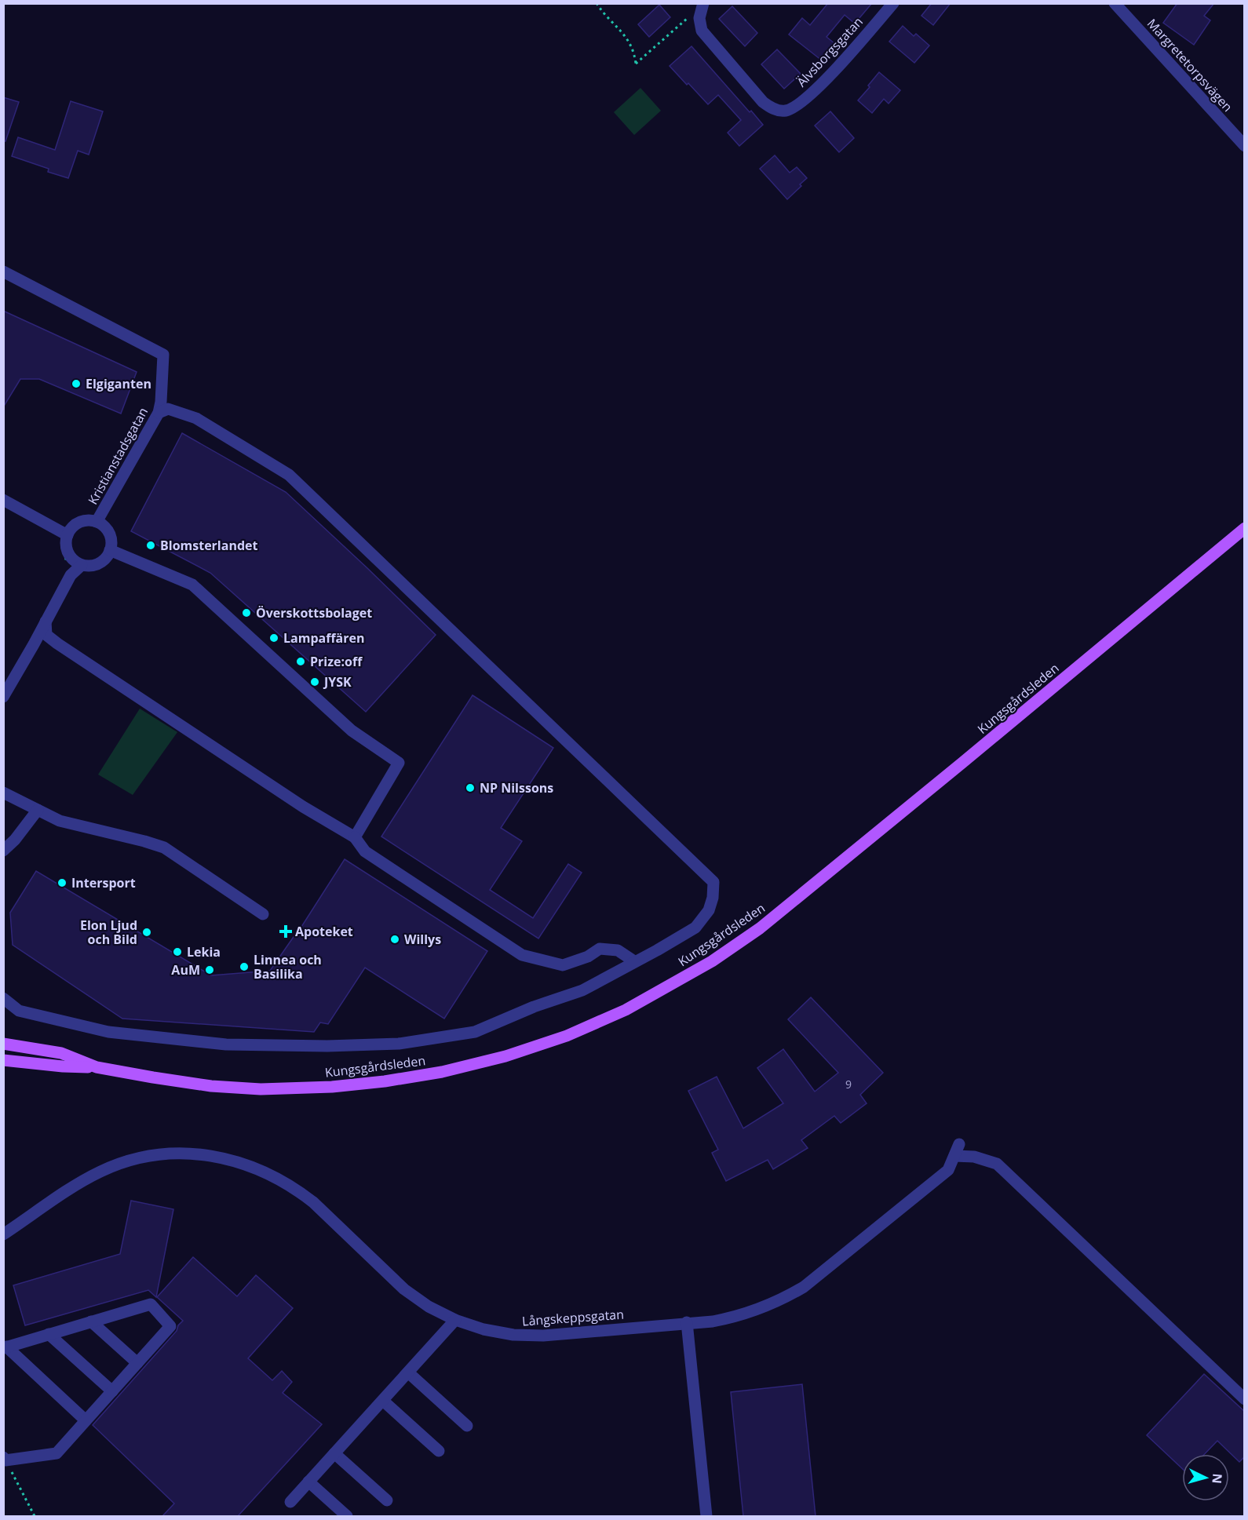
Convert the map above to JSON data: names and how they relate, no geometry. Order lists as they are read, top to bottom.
{
  "streets": {
    "main road": ["Kungsgårdsleden"],
    "street": [
      "Älvsborgsgatan",
      "Margretetorpsvägen",
      "Kristianstadsgatan",
      "Långskeppsgatan"
    ]
  },
  "places": {
    "other": [
      "Elgiganten",
      "Blomsterlandet",
      "Överskottsbolaget",
      "Lampaffären",
      "Prize:off",
      "JYSK",
      "NP Nilssons",
      "Intersport",
      "Elon Ljud och Bild",
      "Willys",
      "Lekia",
      "Linnea och Basilika",
      "AuM"
    ],
    "health": ["Apoteket"]
  },
  "house_numbers": ["9"],
  "north": "right"
}
